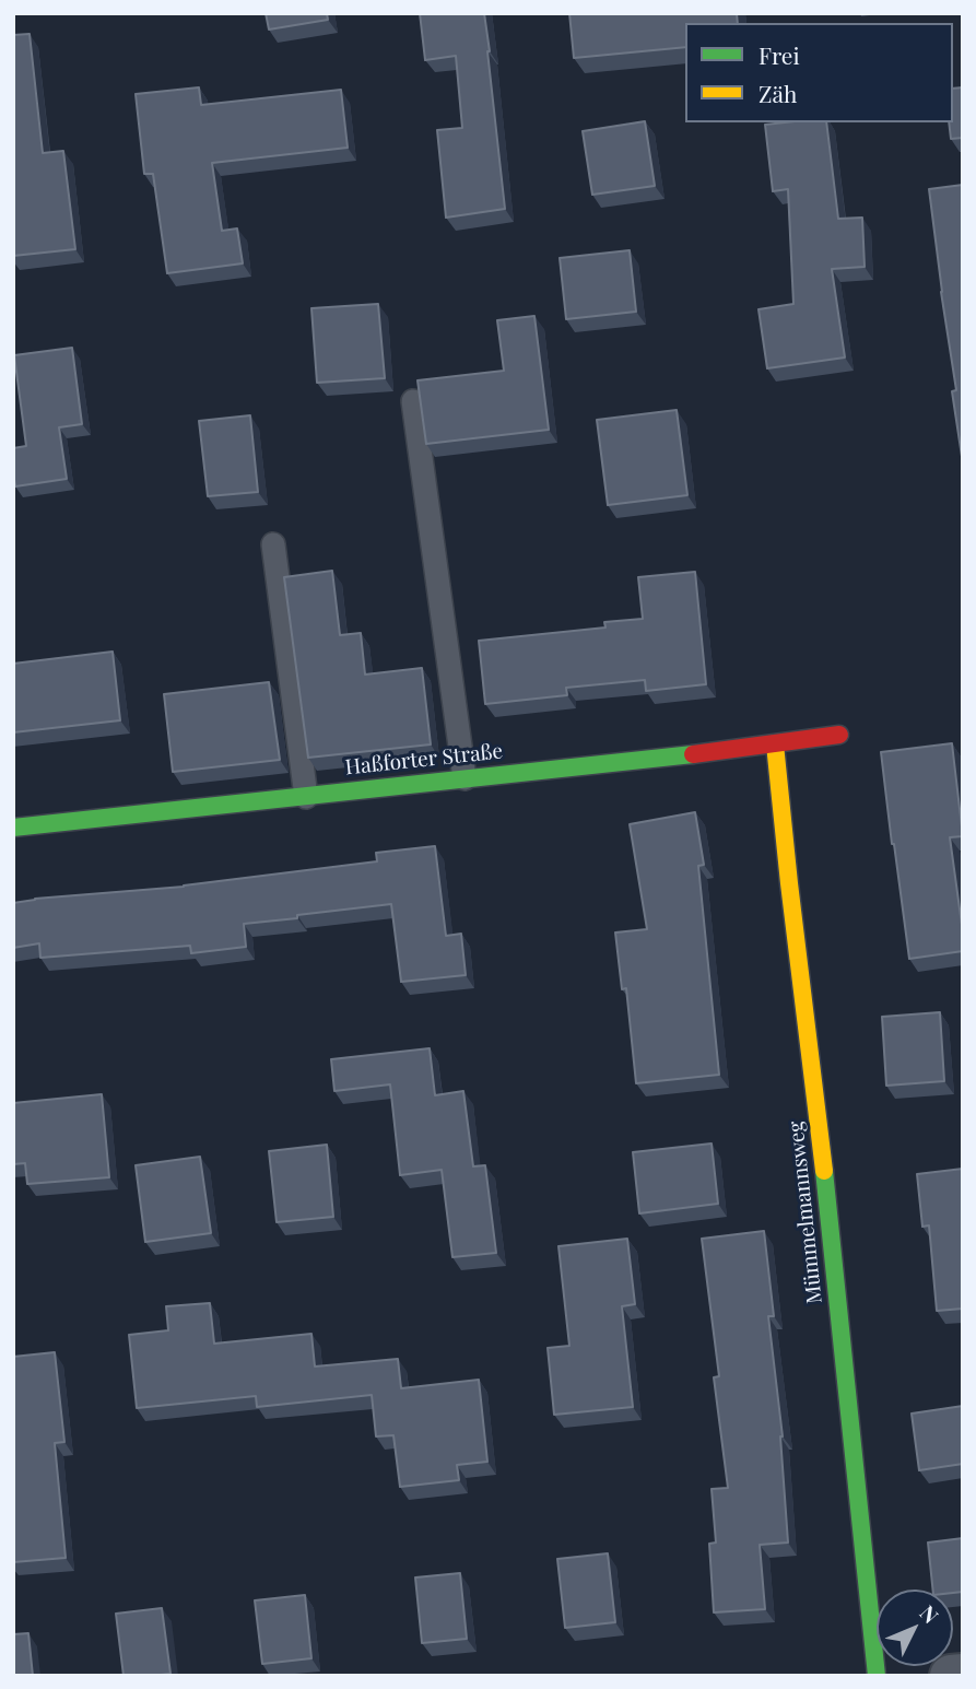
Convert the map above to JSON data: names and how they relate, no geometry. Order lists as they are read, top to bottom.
{
  "streets": {
    "street": ["Haßforter Straße", "Mümmelmannsweg"]
  },
  "crossings": [
    ["Haßforter Straße", "Mümmelmannsweg"]
  ],
  "legend": ["Frei", "Zäh"],
  "north": "top right"
}
